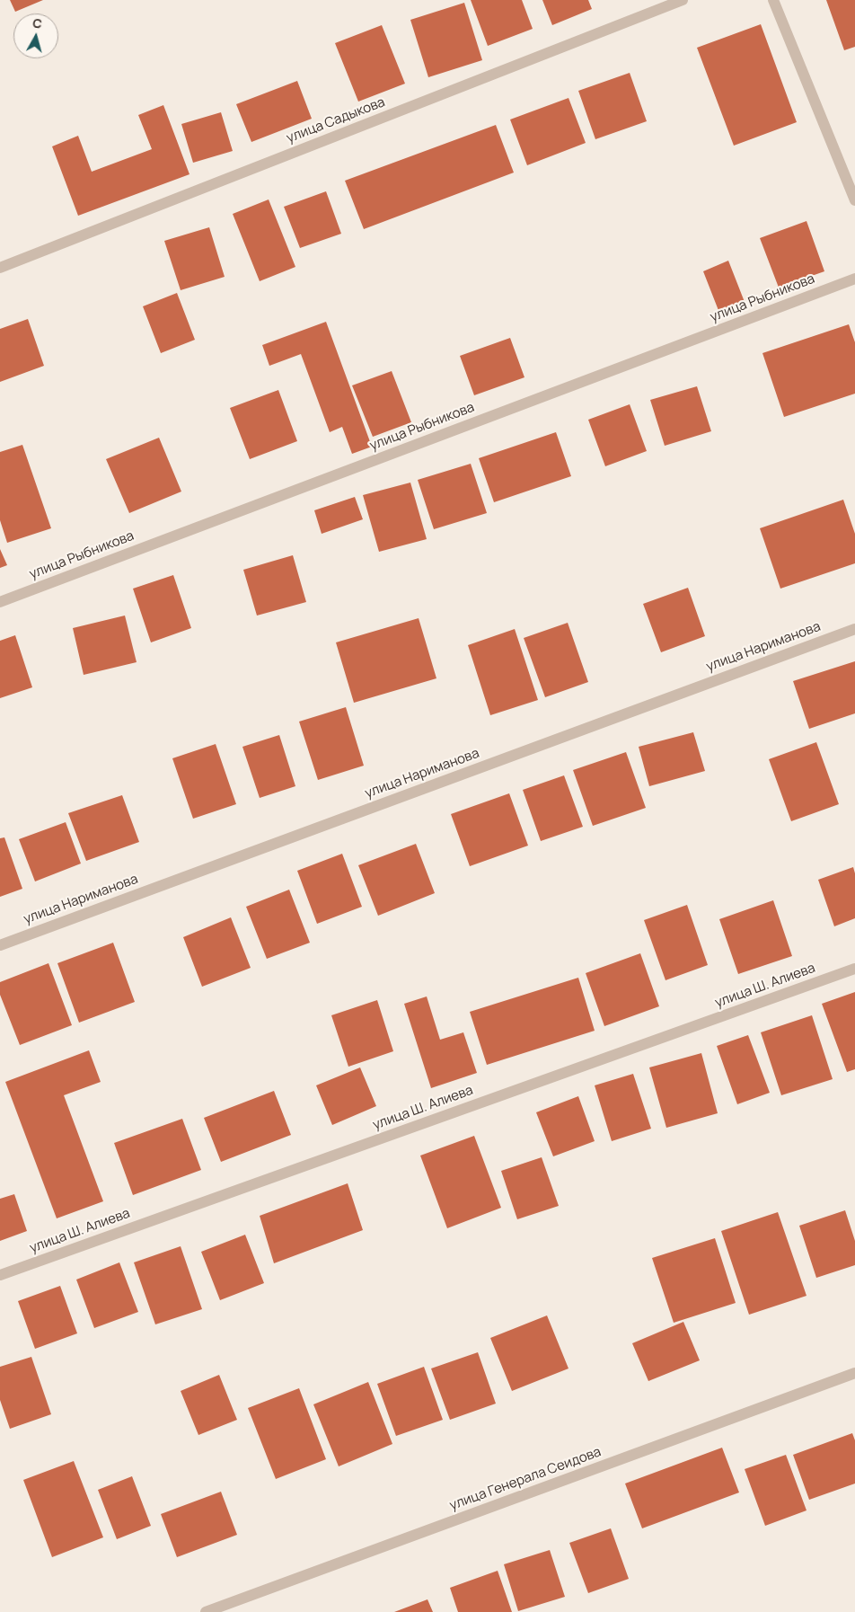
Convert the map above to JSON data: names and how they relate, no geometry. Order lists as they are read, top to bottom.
{
  "streets": {
    "street": [
      "улица Садыкова",
      "улица Рыбникова",
      "улица Нариманова",
      "улица Ш. Алиева",
      "улица Генерала Сеидова"
    ]
  },
  "north": "top"
}
